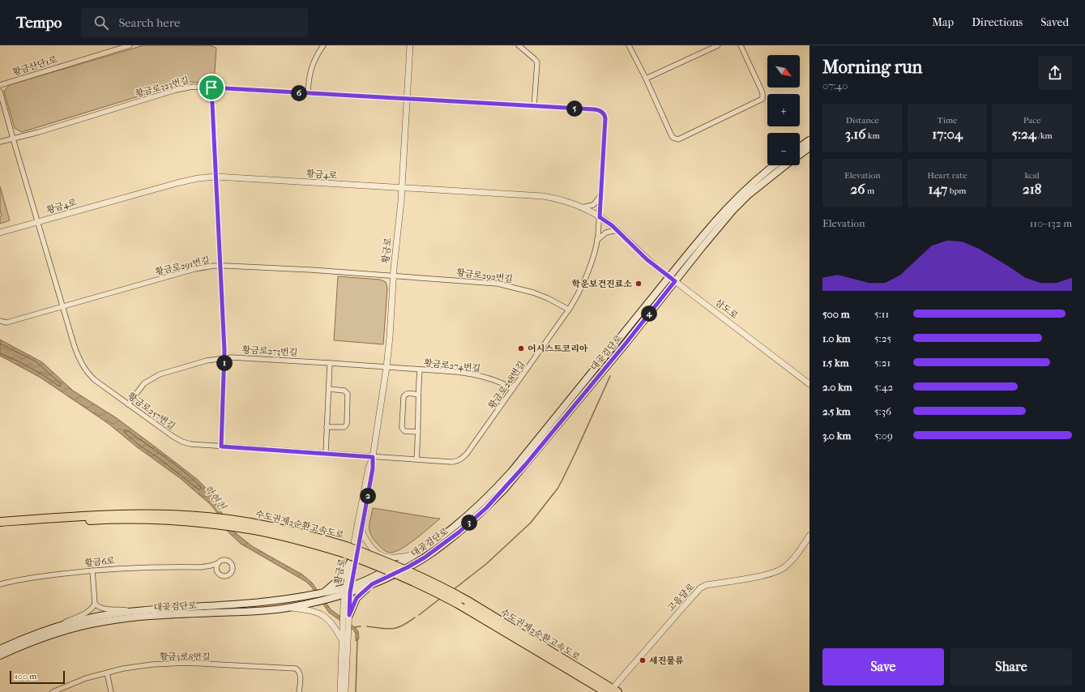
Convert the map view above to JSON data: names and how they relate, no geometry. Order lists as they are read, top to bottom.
{
  "streets": {
    "highway": ["수도권제2순환고속도로"],
    "main road": ["대곶검단로"],
    "street": [
      "황금산단1로",
      "황금로323번길",
      "황금4로",
      "황금로",
      "황금로291번길",
      "황금로292번길",
      "삼도로",
      "황금로273번길",
      "황금로274번길",
      "황금로258번길",
      "황금로257번길",
      "황금6로",
      "고음달로",
      "황금3로8번길"
    ]
  },
  "crossings": [
    ["황금로323번길", "황금로"],
    ["황금로323번길", "황금로258번길"],
    ["황금4로", "황금로"],
    ["황금4로", "삼도로"],
    ["황금4로", "황금로258번길"],
    ["황금4로", "황금로257번길"],
    ["황금로", "황금로291번길"],
    ["황금로", "황금로292번길"],
    ["황금로", "황금로273번길"],
    ["황금로", "대곶검단로"],
    ["황금로", "황금로274번길"],
    ["황금로", "황금로258번길"],
    ["황금로", "황금로257번길"],
    ["황금로291번길", "황금로292번길"],
    ["황금로291번길", "황금로257번길"],
    ["황금로292번길", "황금로258번길"],
    ["삼도로", "대곶검단로"],
    ["황금로273번길", "황금로274번길"],
    ["황금로273번길", "황금로257번길"],
    ["황금로274번길", "황금로258번길"],
    ["황금로258번길", "황금로257번길"],
    ["수도권제2순환고속도로", "고음달로"]
  ],
  "water": ["학현천"],
  "places": ["학운보건진료소", "어시스트코리아", "세진물류"],
  "scale_bar": "100 m",
  "north": "bottom right",
  "page": {
    "header": "Tempo",
    "search": "Search here",
    "nav": ["Map", "Directions", "Saved"],
    "heading": ["Morning run", "07:40"],
    "map_buttons": ["+", "−"],
    "pins": [
      "6",
      "5",
      "4",
      "1",
      "2",
      "3"
    ],
    "stats": [
      ["Distance", "3.16 km"],
      ["Time", "17:04"],
      ["Pace", "5:24 /km"],
      ["Elevation", "26 m"],
      ["Heart rate", "147 bpm"],
      ["kcal", "218"]
    ],
    "chart": ["Elevation", "110–132 m"],
    "list": [
      {
        "name": "500 m",
        "note": "5:11"
      },
      {
        "name": "1.0 km",
        "note": "5:25"
      },
      {
        "name": "1.5 km",
        "note": "5:21"
      },
      {
        "name": "2.0 km",
        "note": "5:42"
      },
      {
        "name": "2.5 km",
        "note": "5:36"
      },
      {
        "name": "3.0 km",
        "note": "5:09"
      }
    ],
    "buttons": ["Save", "Share"],
    "scale": "100 m"
  }
}
